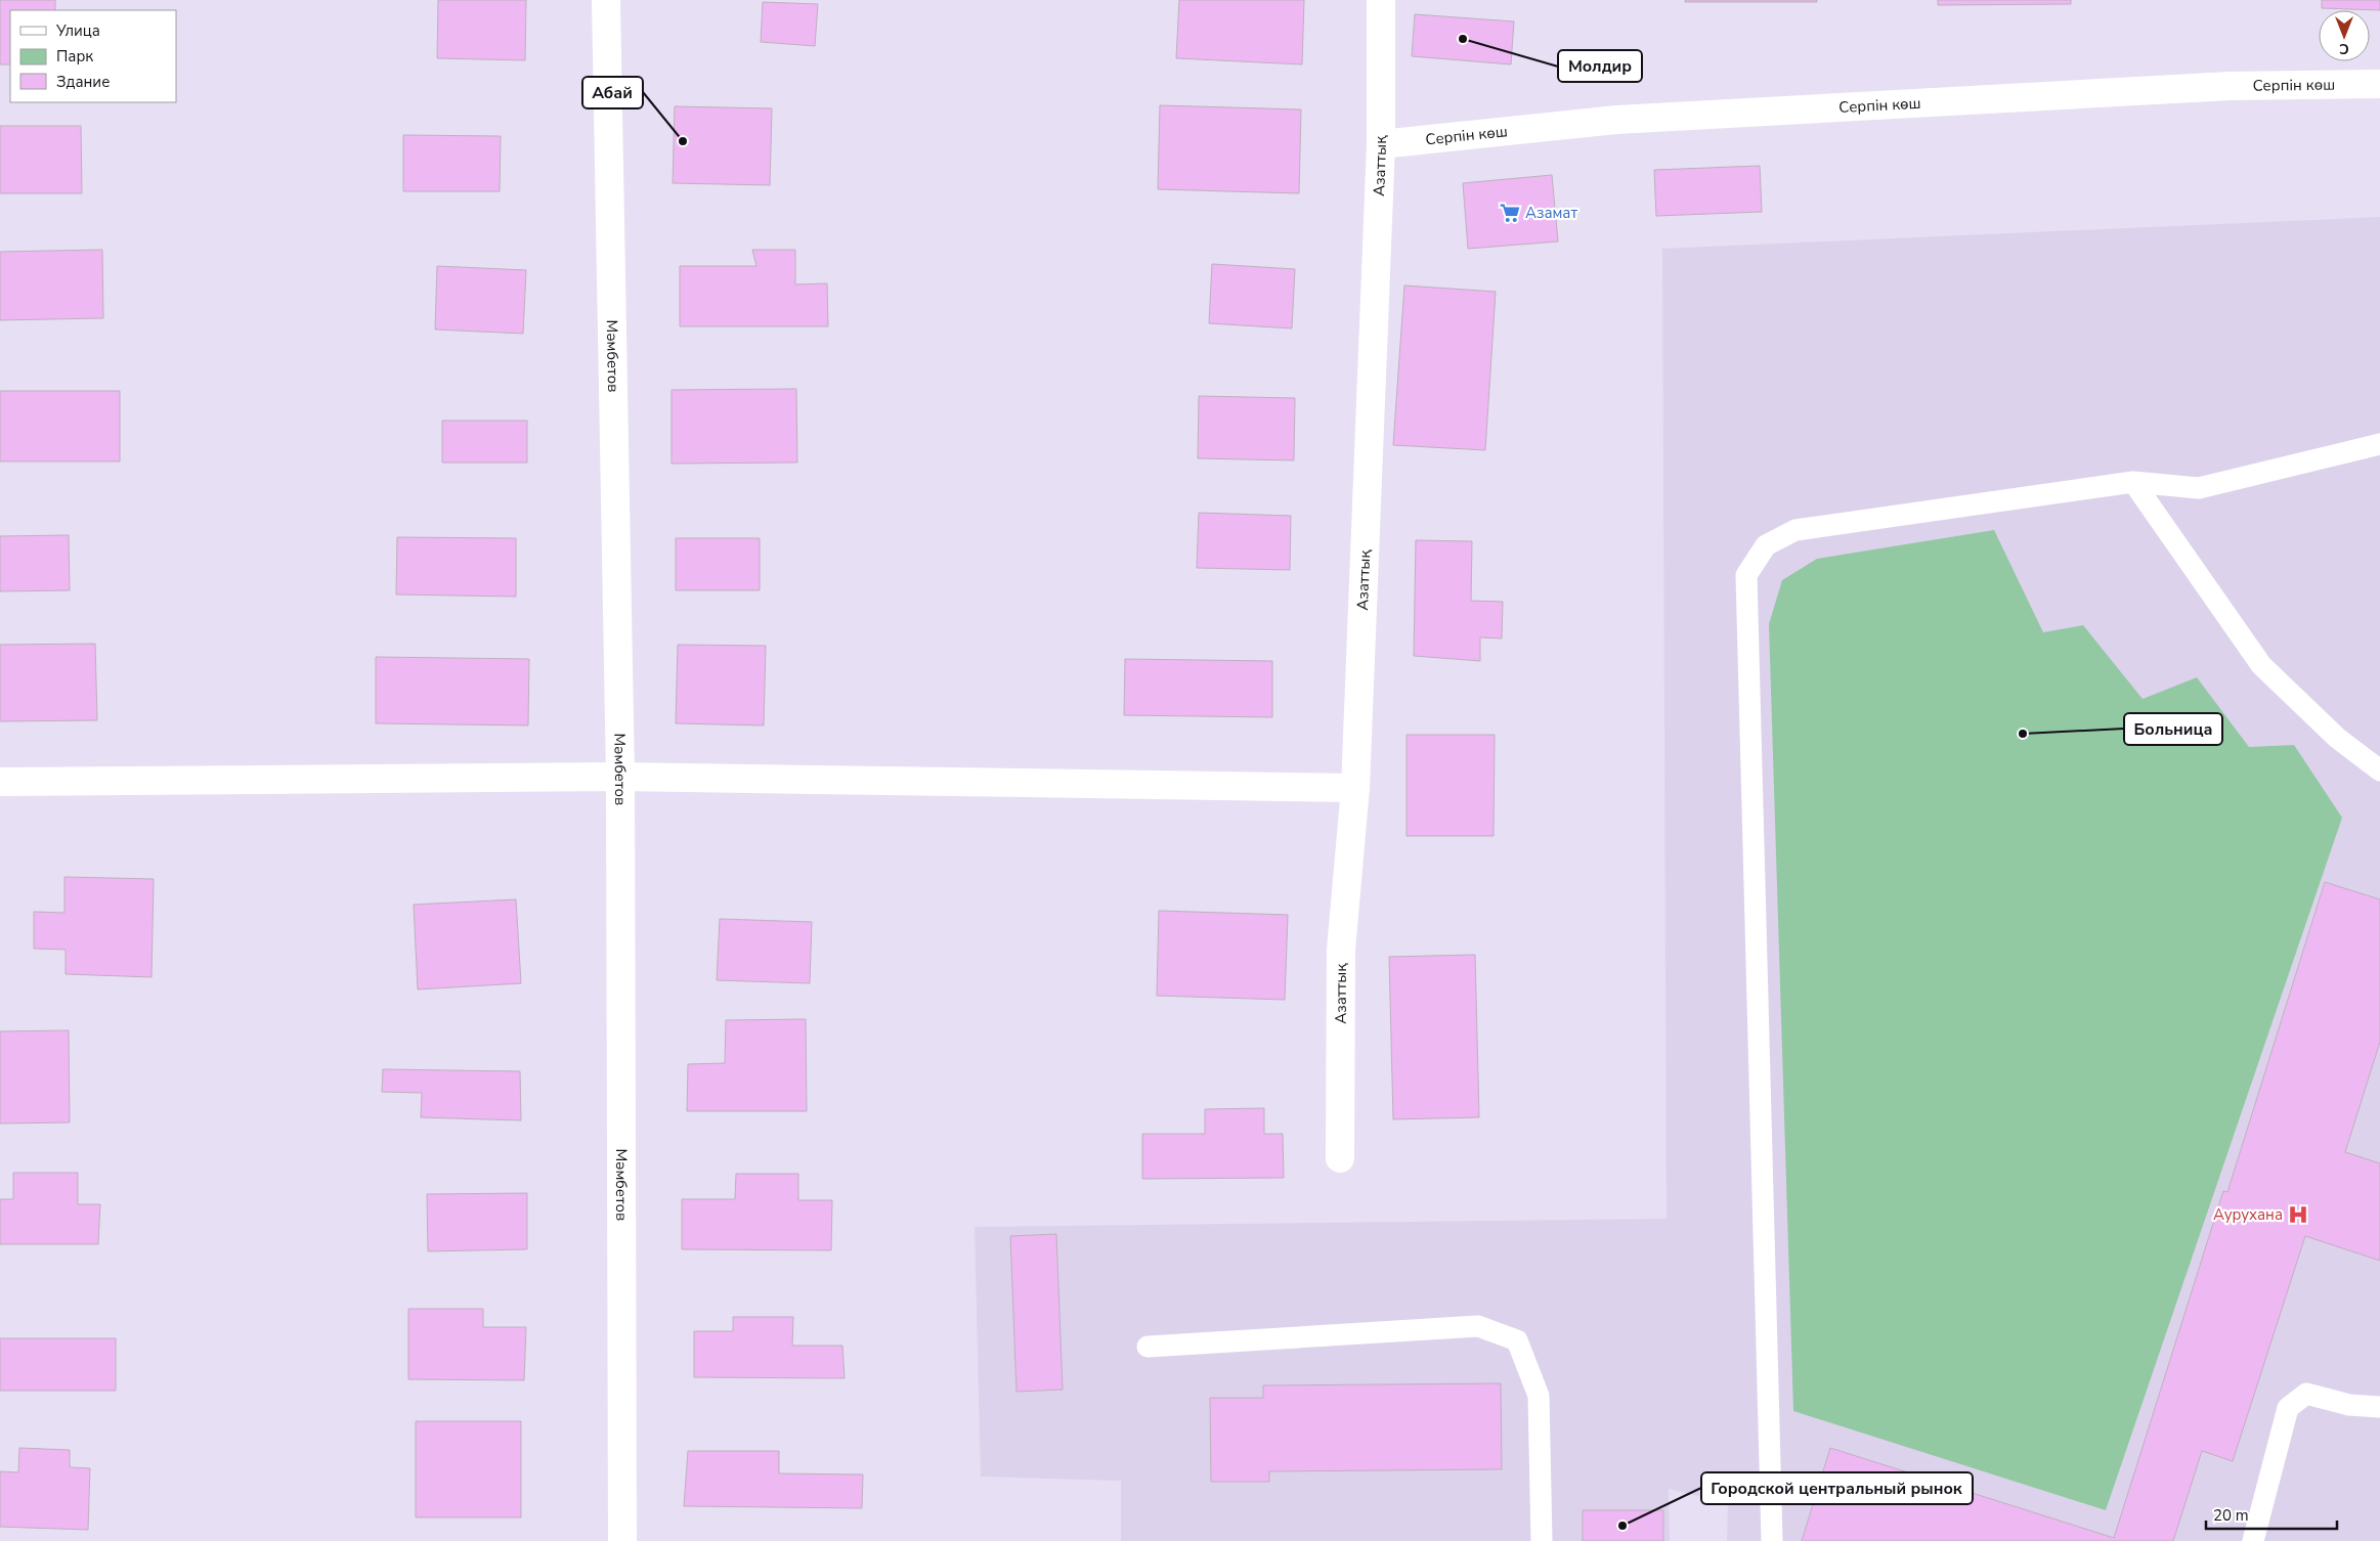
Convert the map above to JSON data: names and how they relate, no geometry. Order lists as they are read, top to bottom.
{
  "streets": {
    "street": ["Серпін көш", "Азаттық", "Мәмбетов"]
  },
  "crossings": [
    ["Серпін көш", "Азаттық"]
  ],
  "places": {
    "other": [
      "Молдир",
      "Абай",
      "Больница",
      "Городской центральный рынок"
    ],
    "supermarket": ["Азамат"],
    "hospital": ["Аурухана"]
  },
  "legend": ["Улица", "Парк", "Здание"],
  "scale_bar": "20 m",
  "north": "bottom"
}
